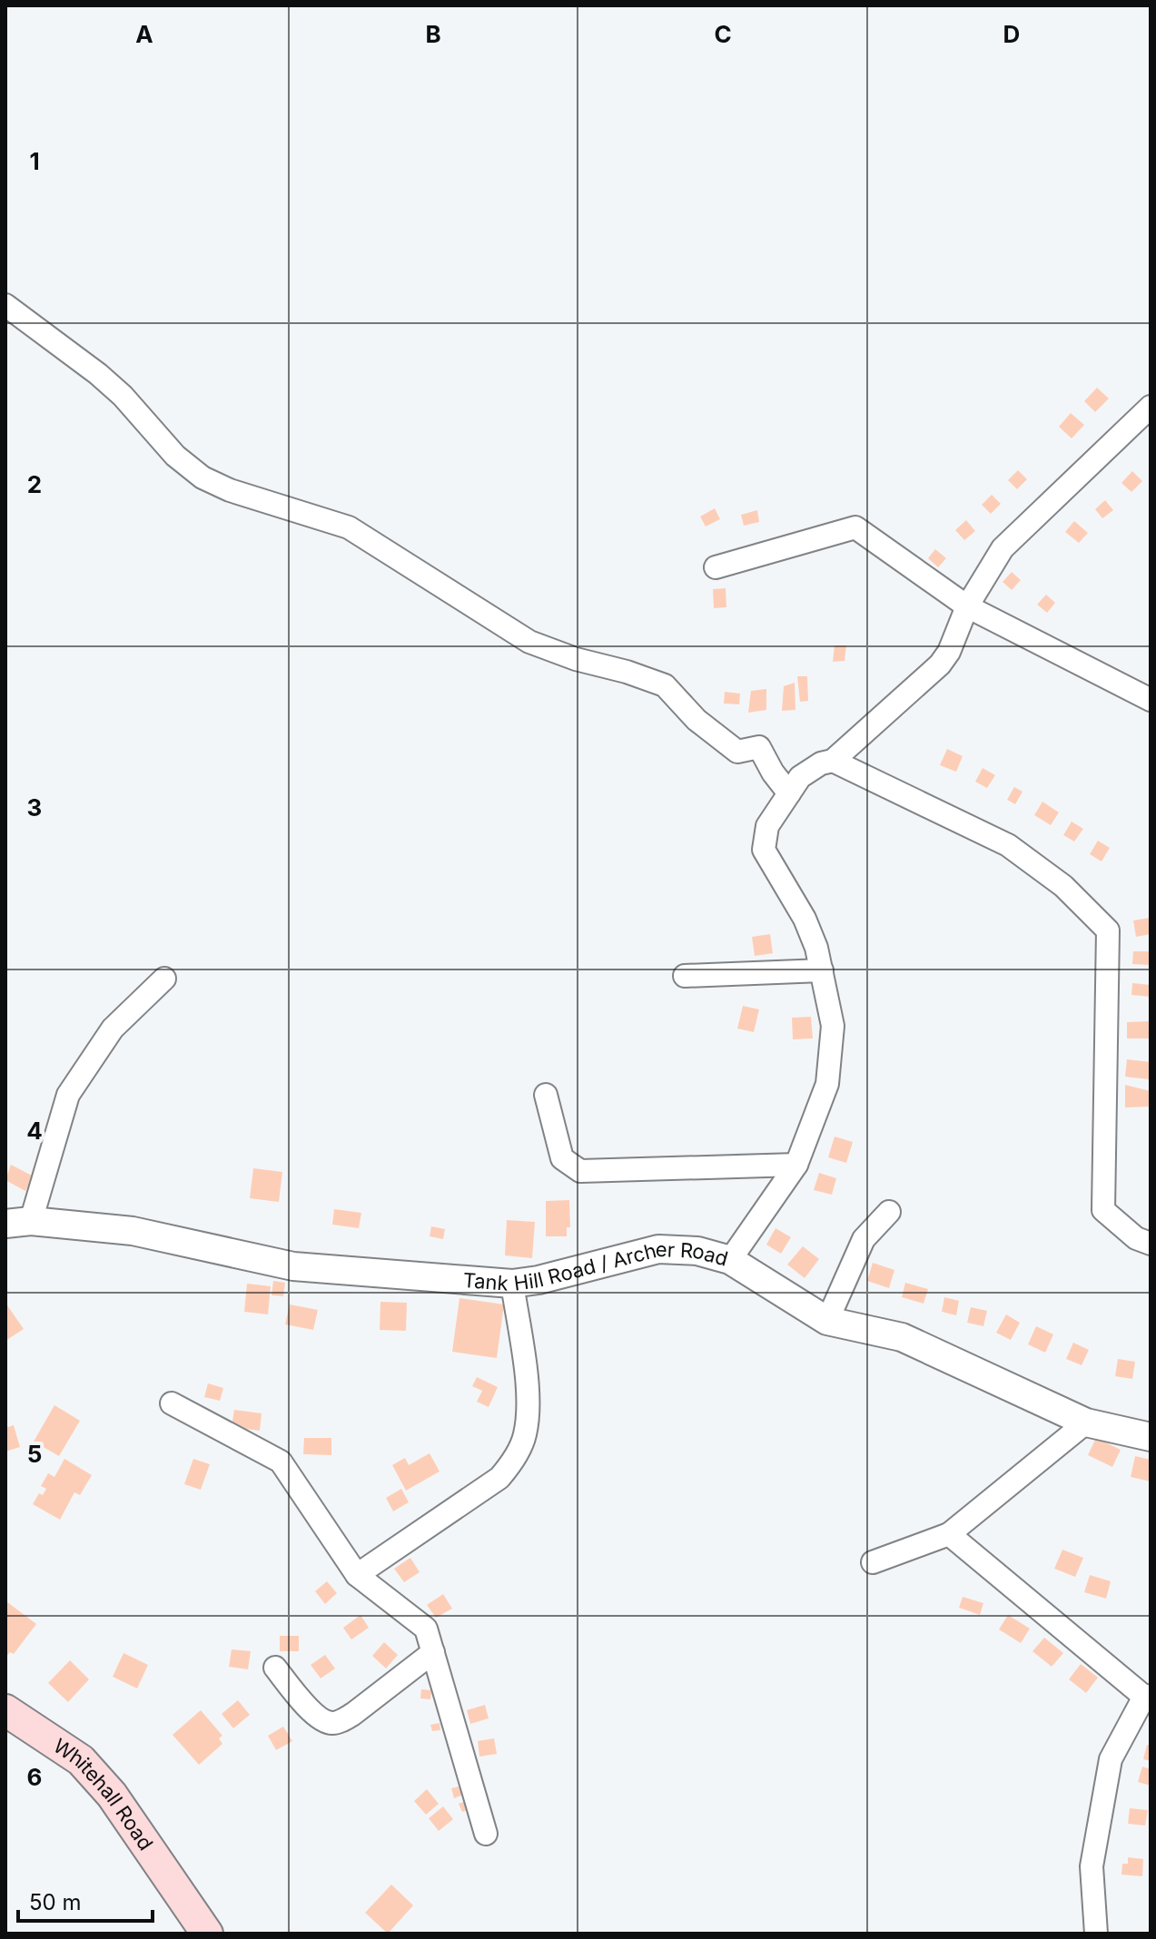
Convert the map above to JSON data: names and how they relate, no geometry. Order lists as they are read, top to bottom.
{
  "streets": {
    "main road": ["Whitehall Road"],
    "street": ["Tank Hill Road / Archer Road"]
  },
  "scale_bar": "50 m",
  "grid": {
    "columns": [
      "A",
      "B",
      "C",
      "D"
    ],
    "rows": [
      "1",
      "2",
      "3",
      "4",
      "5",
      "6"
    ]
  }
}
